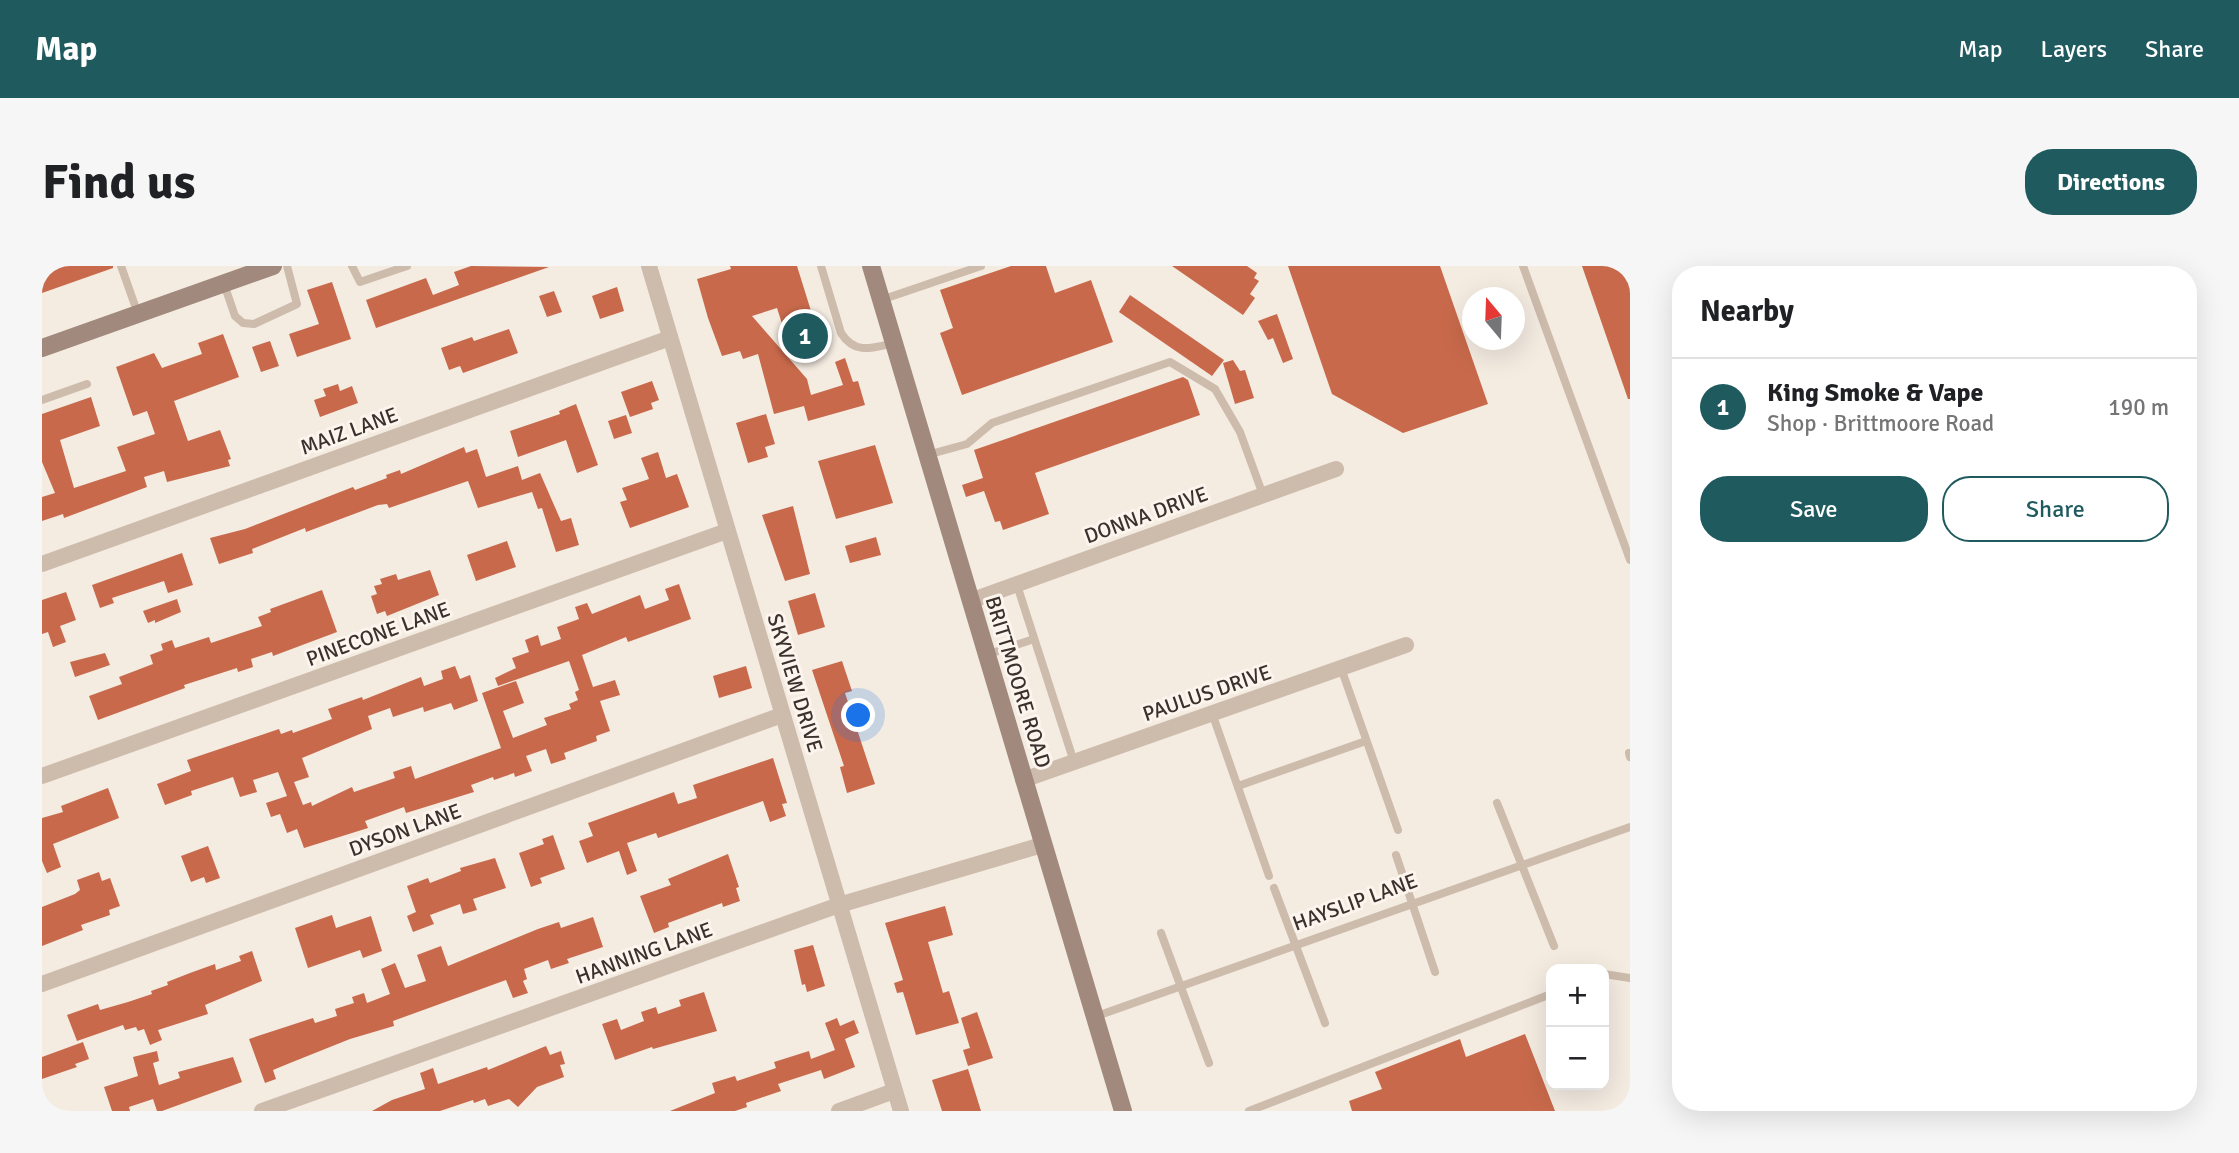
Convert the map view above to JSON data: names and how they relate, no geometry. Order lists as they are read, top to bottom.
{
  "streets": {
    "main road": ["BRITTMOORE ROAD"],
    "street": [
      "MAIZ LANE",
      "DONNA DRIVE",
      "PINECONE LANE",
      "SKYVIEW DRIVE",
      "PAULUS DRIVE",
      "DYSON LANE",
      "HANNING LANE"
    ],
    "lane": ["HAYSLIP LANE"]
  },
  "crossings": [
    ["MAIZ LANE", "SKYVIEW DRIVE"],
    ["DONNA DRIVE", "BRITTMOORE ROAD"],
    ["PINECONE LANE", "SKYVIEW DRIVE"],
    ["BRITTMOORE ROAD", "PAULUS DRIVE"],
    ["BRITTMOORE ROAD", "HAYSLIP LANE"],
    ["BRITTMOORE ROAD", "HANNING LANE"],
    ["SKYVIEW DRIVE", "DYSON LANE"],
    ["SKYVIEW DRIVE", "HANNING LANE"]
  ],
  "north": "top",
  "page": {
    "header": "Map",
    "nav": ["Map", "Layers", "Share"],
    "buttons": [
      "Directions",
      ["Save", "Share"]
    ],
    "title": "Find us",
    "heading": "Nearby",
    "pins": "1",
    "list": [
      {
        "mark": "1",
        "name": "King Smoke & Vape",
        "note": "Shop · Brittmoore Road",
        "value": "190 m"
      }
    ],
    "map_buttons": ["+", "−"]
  }
}
